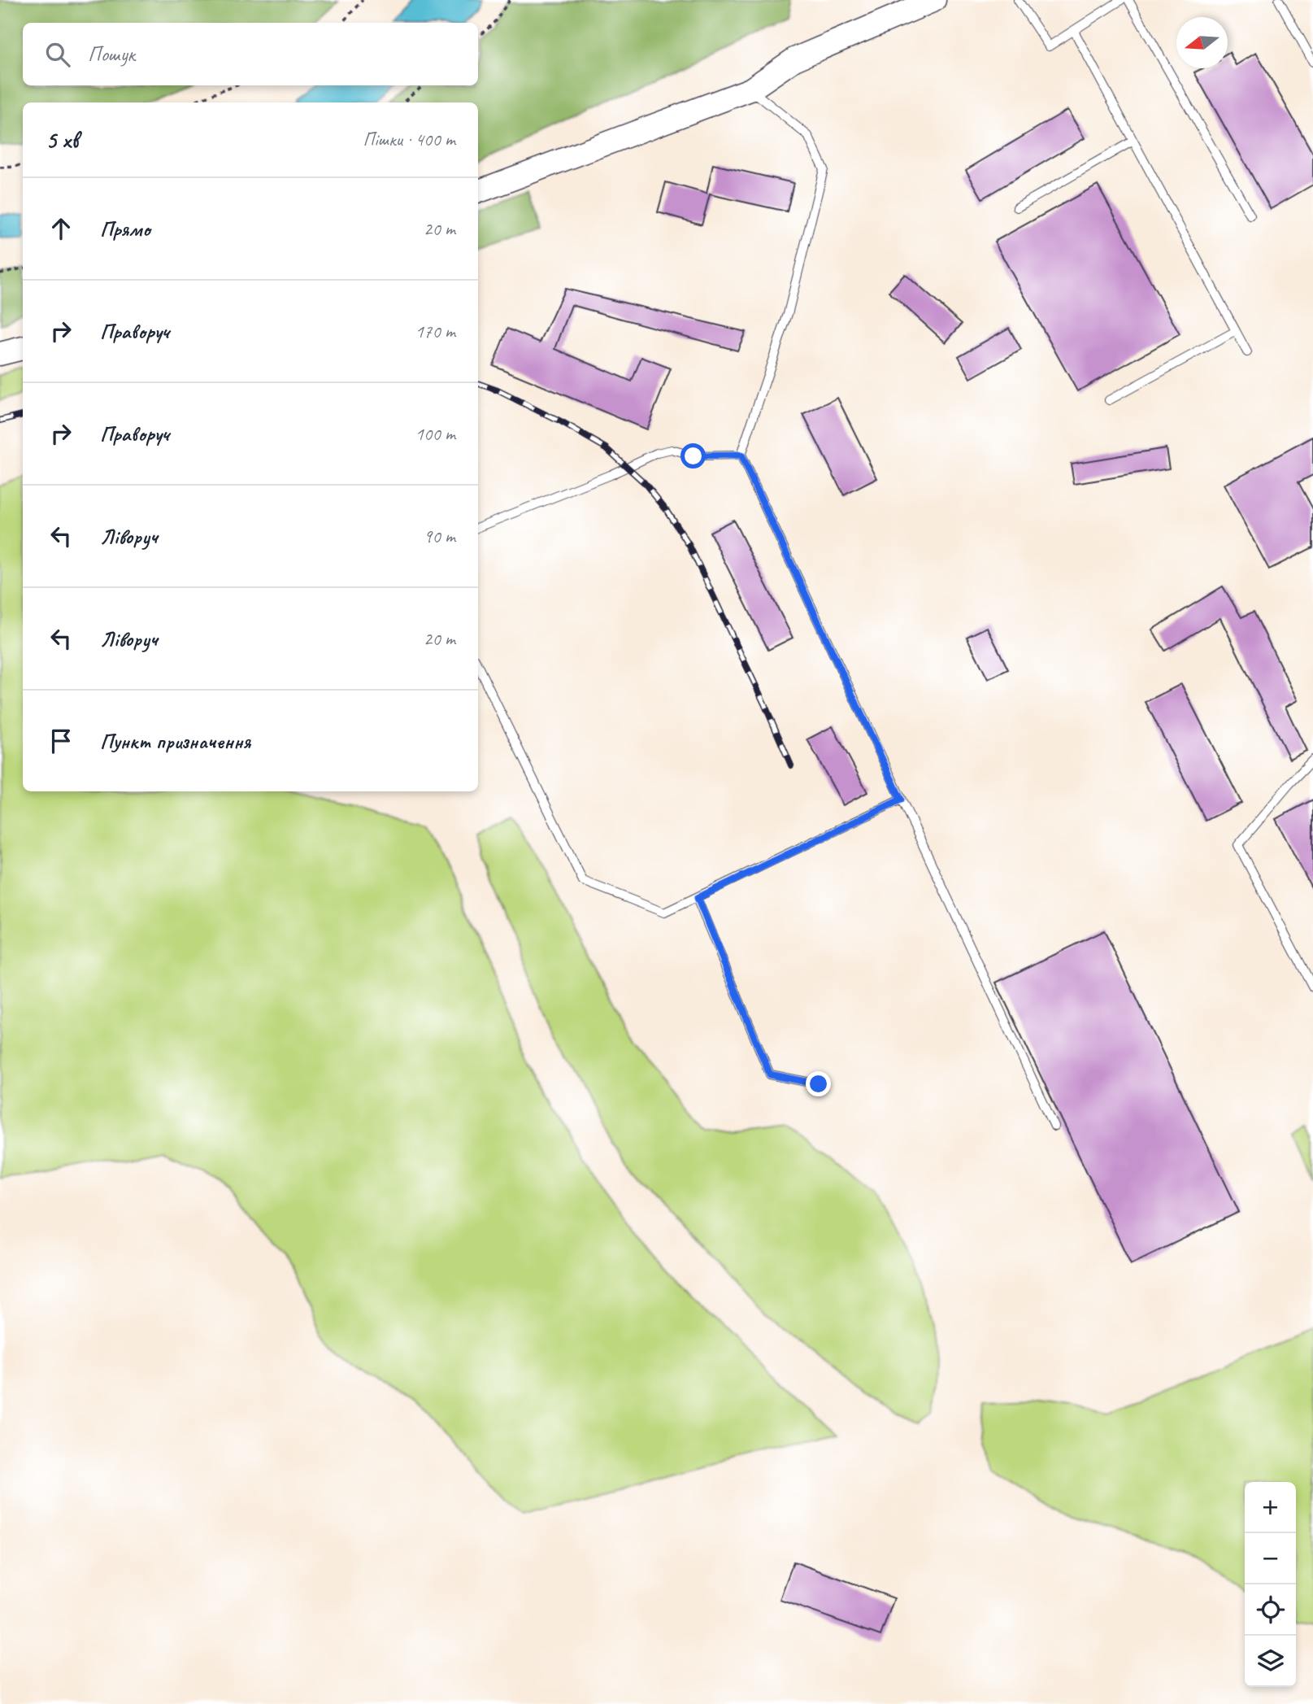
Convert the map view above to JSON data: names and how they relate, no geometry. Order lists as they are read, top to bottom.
{
  "north": "left",
  "page": {
    "search": "Пошук",
    "heading": ["5 хв", "Пішки · 400 m"],
    "list": [
      ["Прямо", "20 m"],
      ["Праворуч", "170 m"],
      ["Праворуч", "100 m"],
      ["Ліворуч", "90 m"],
      ["Ліворуч", "20 m"],
      "Пункт призначення"
    ],
    "map_buttons": ["+", "−"]
  }
}
